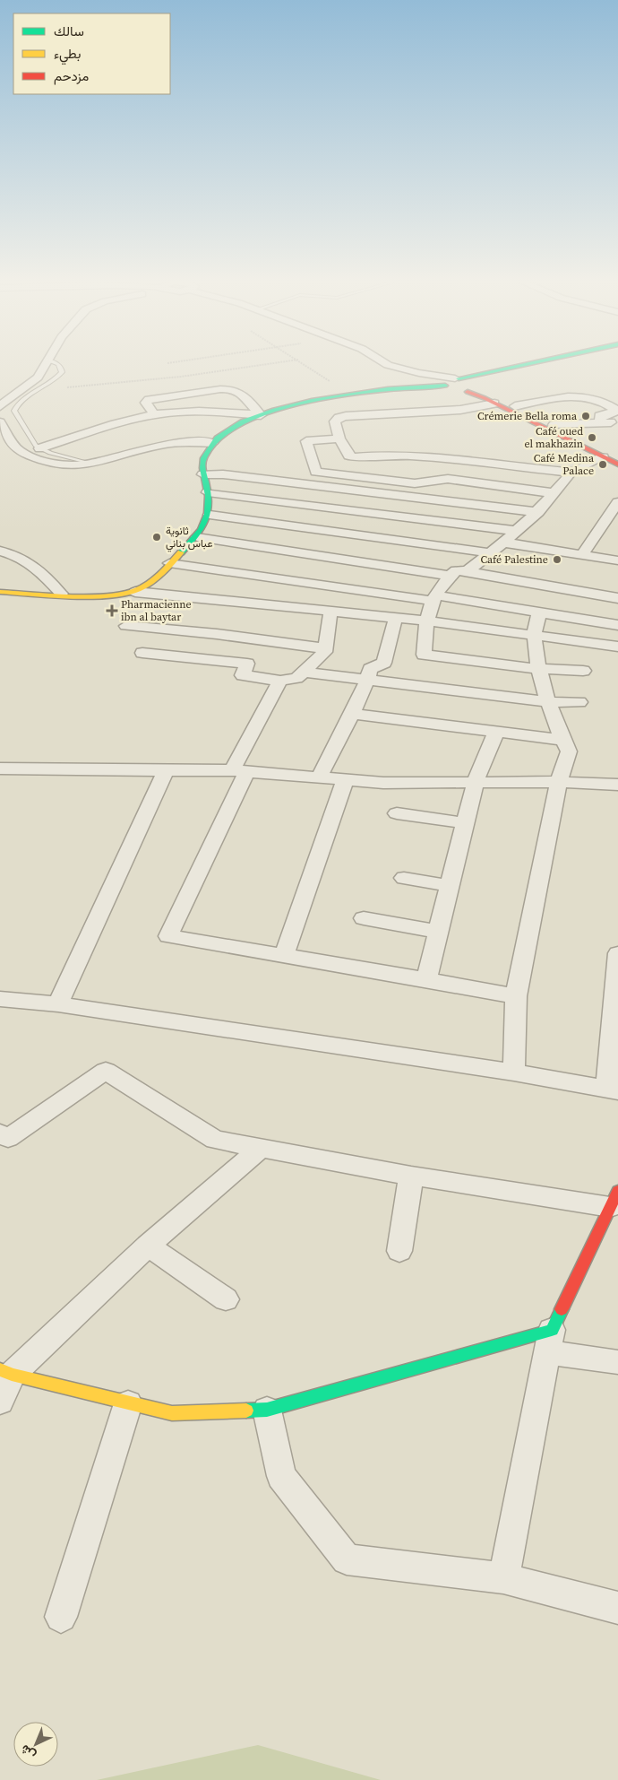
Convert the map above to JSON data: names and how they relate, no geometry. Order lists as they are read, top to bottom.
{
  "places": {
    "other": [
      "Crémerie Bella roma",
      "Café oued el makhazin",
      "Café Medina Palace",
      "ثانوية عباس بناني",
      "Café Palestine"
    ],
    "health": ["Pharmacienne ibn al baytar"]
  },
  "legend": ["سالك", "بطيء", "مزدحم"],
  "north": "bottom left"
}
